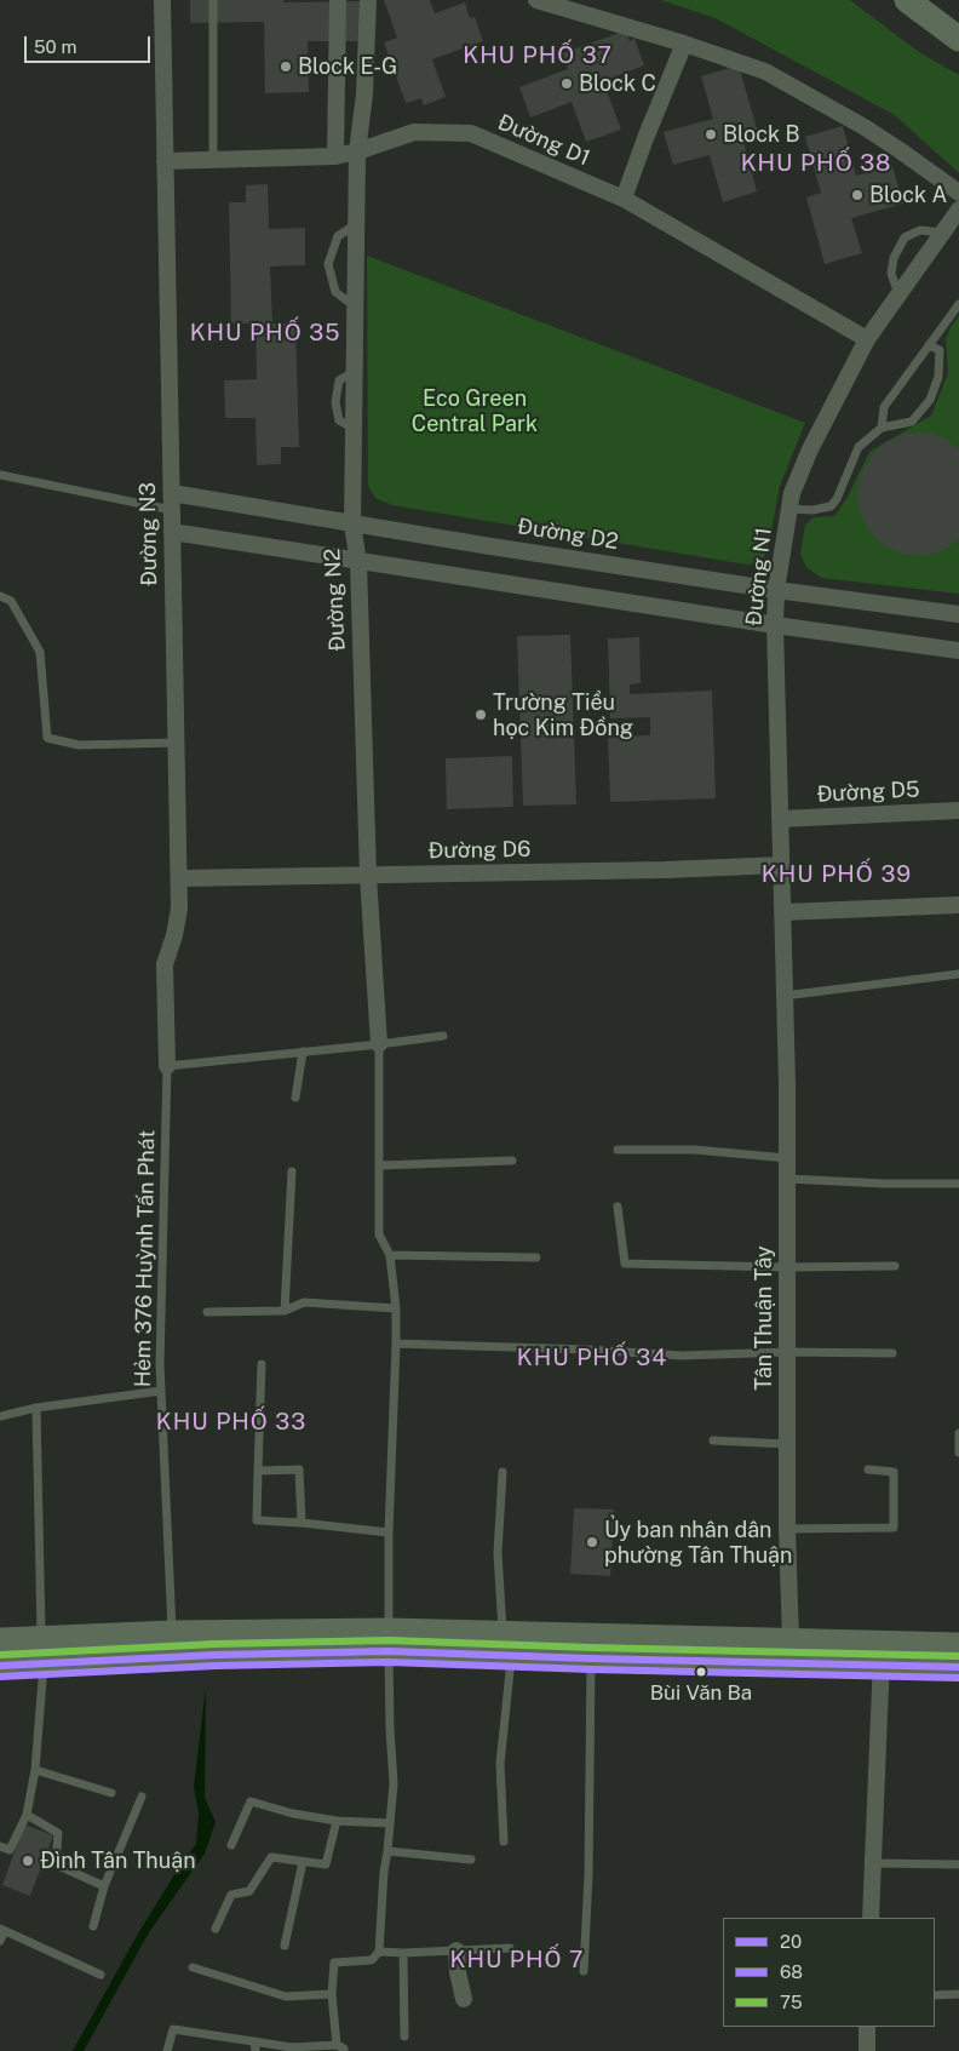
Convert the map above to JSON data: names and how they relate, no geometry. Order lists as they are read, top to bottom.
{
  "streets": {
    "street": [
      "Đường D1",
      "Đường N3",
      "Đường D2",
      "Đường N1",
      "Đường N2",
      "Đường D5",
      "Đường D6",
      "Tân Thuận Tây"
    ],
    "lane": ["Hẻm 376 Huỳnh Tấn Phát"]
  },
  "crossings": [
    ["Đường D1", "Đường N3"],
    ["Đường D1", "Đường N1"],
    ["Đường D1", "Đường N2"],
    ["Đường N3", "Đường D2"],
    ["Đường N3", "Đường D6"],
    ["Đường N3", "Hẻm 376 Huỳnh Tấn Phát"],
    ["Đường D2", "Đường N1"],
    ["Đường D2", "Đường N2"],
    ["Đường N1", "Đường D5"],
    ["Đường N1", "Đường D6"],
    ["Đường N1", "Tân Thuận Tây"],
    ["Đường N2", "Đường D6"]
  ],
  "districts": [
    "KHU PHỐ 37",
    "KHU PHỐ 38",
    "KHU PHỐ 35",
    "KHU PHỐ 39",
    "KHU PHỐ 34",
    "KHU PHỐ 33",
    "KHU PHỐ 7"
  ],
  "parks": ["Eco Green Central Park"],
  "places": [
    "Block E-G",
    "Block C",
    "Block B",
    "Block A",
    "Trường Tiểu học Kim Đồng",
    "Ủy ban nhân dân phường Tân Thuận",
    "Bùi Văn Ba",
    "Đình Tân Thuận"
  ],
  "lines": ["transit line 75", "transit line 20", "transit line 68"],
  "legend": ["20", "68", "75"],
  "scale_bar": "50 m"
}
